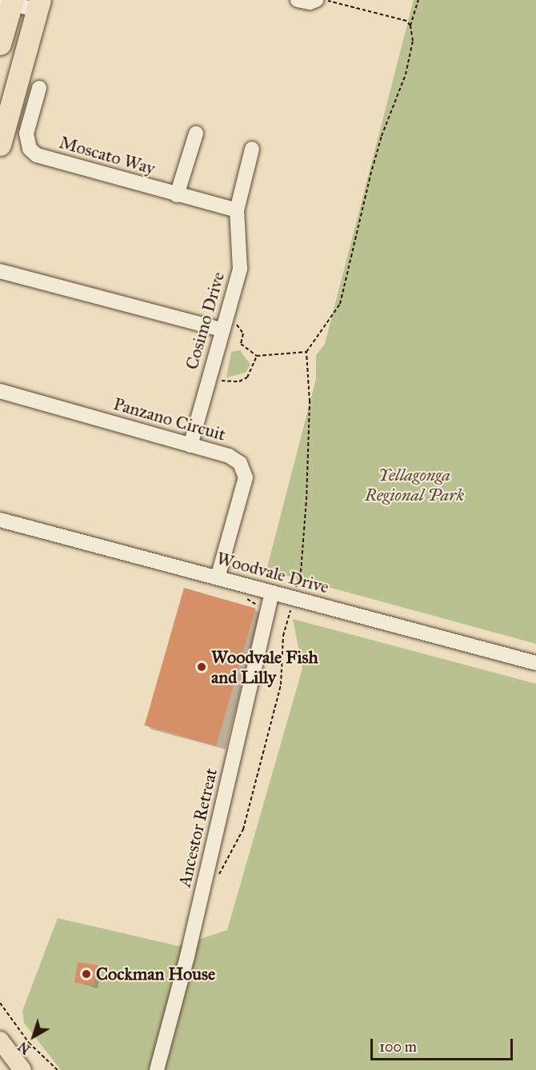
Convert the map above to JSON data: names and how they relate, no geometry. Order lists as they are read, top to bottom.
{
  "streets": {
    "street": [
      "Moscato Way",
      "Cosimo Drive",
      "Panzano Circuit",
      "Woodvale Drive",
      "Ancestor Retreat"
    ]
  },
  "crossings": [
    ["Moscato Way", "Cosimo Drive"],
    ["Cosimo Drive", "Panzano Circuit"],
    ["Panzano Circuit", "Woodvale Drive"],
    ["Woodvale Drive", "Ancestor Retreat"]
  ],
  "parks": ["Yellagonga Regional Park"],
  "places": ["Woodvale Fish and Lilly", "Cockman House"],
  "scale_bar": "100 m",
  "north": "bottom left"
}
